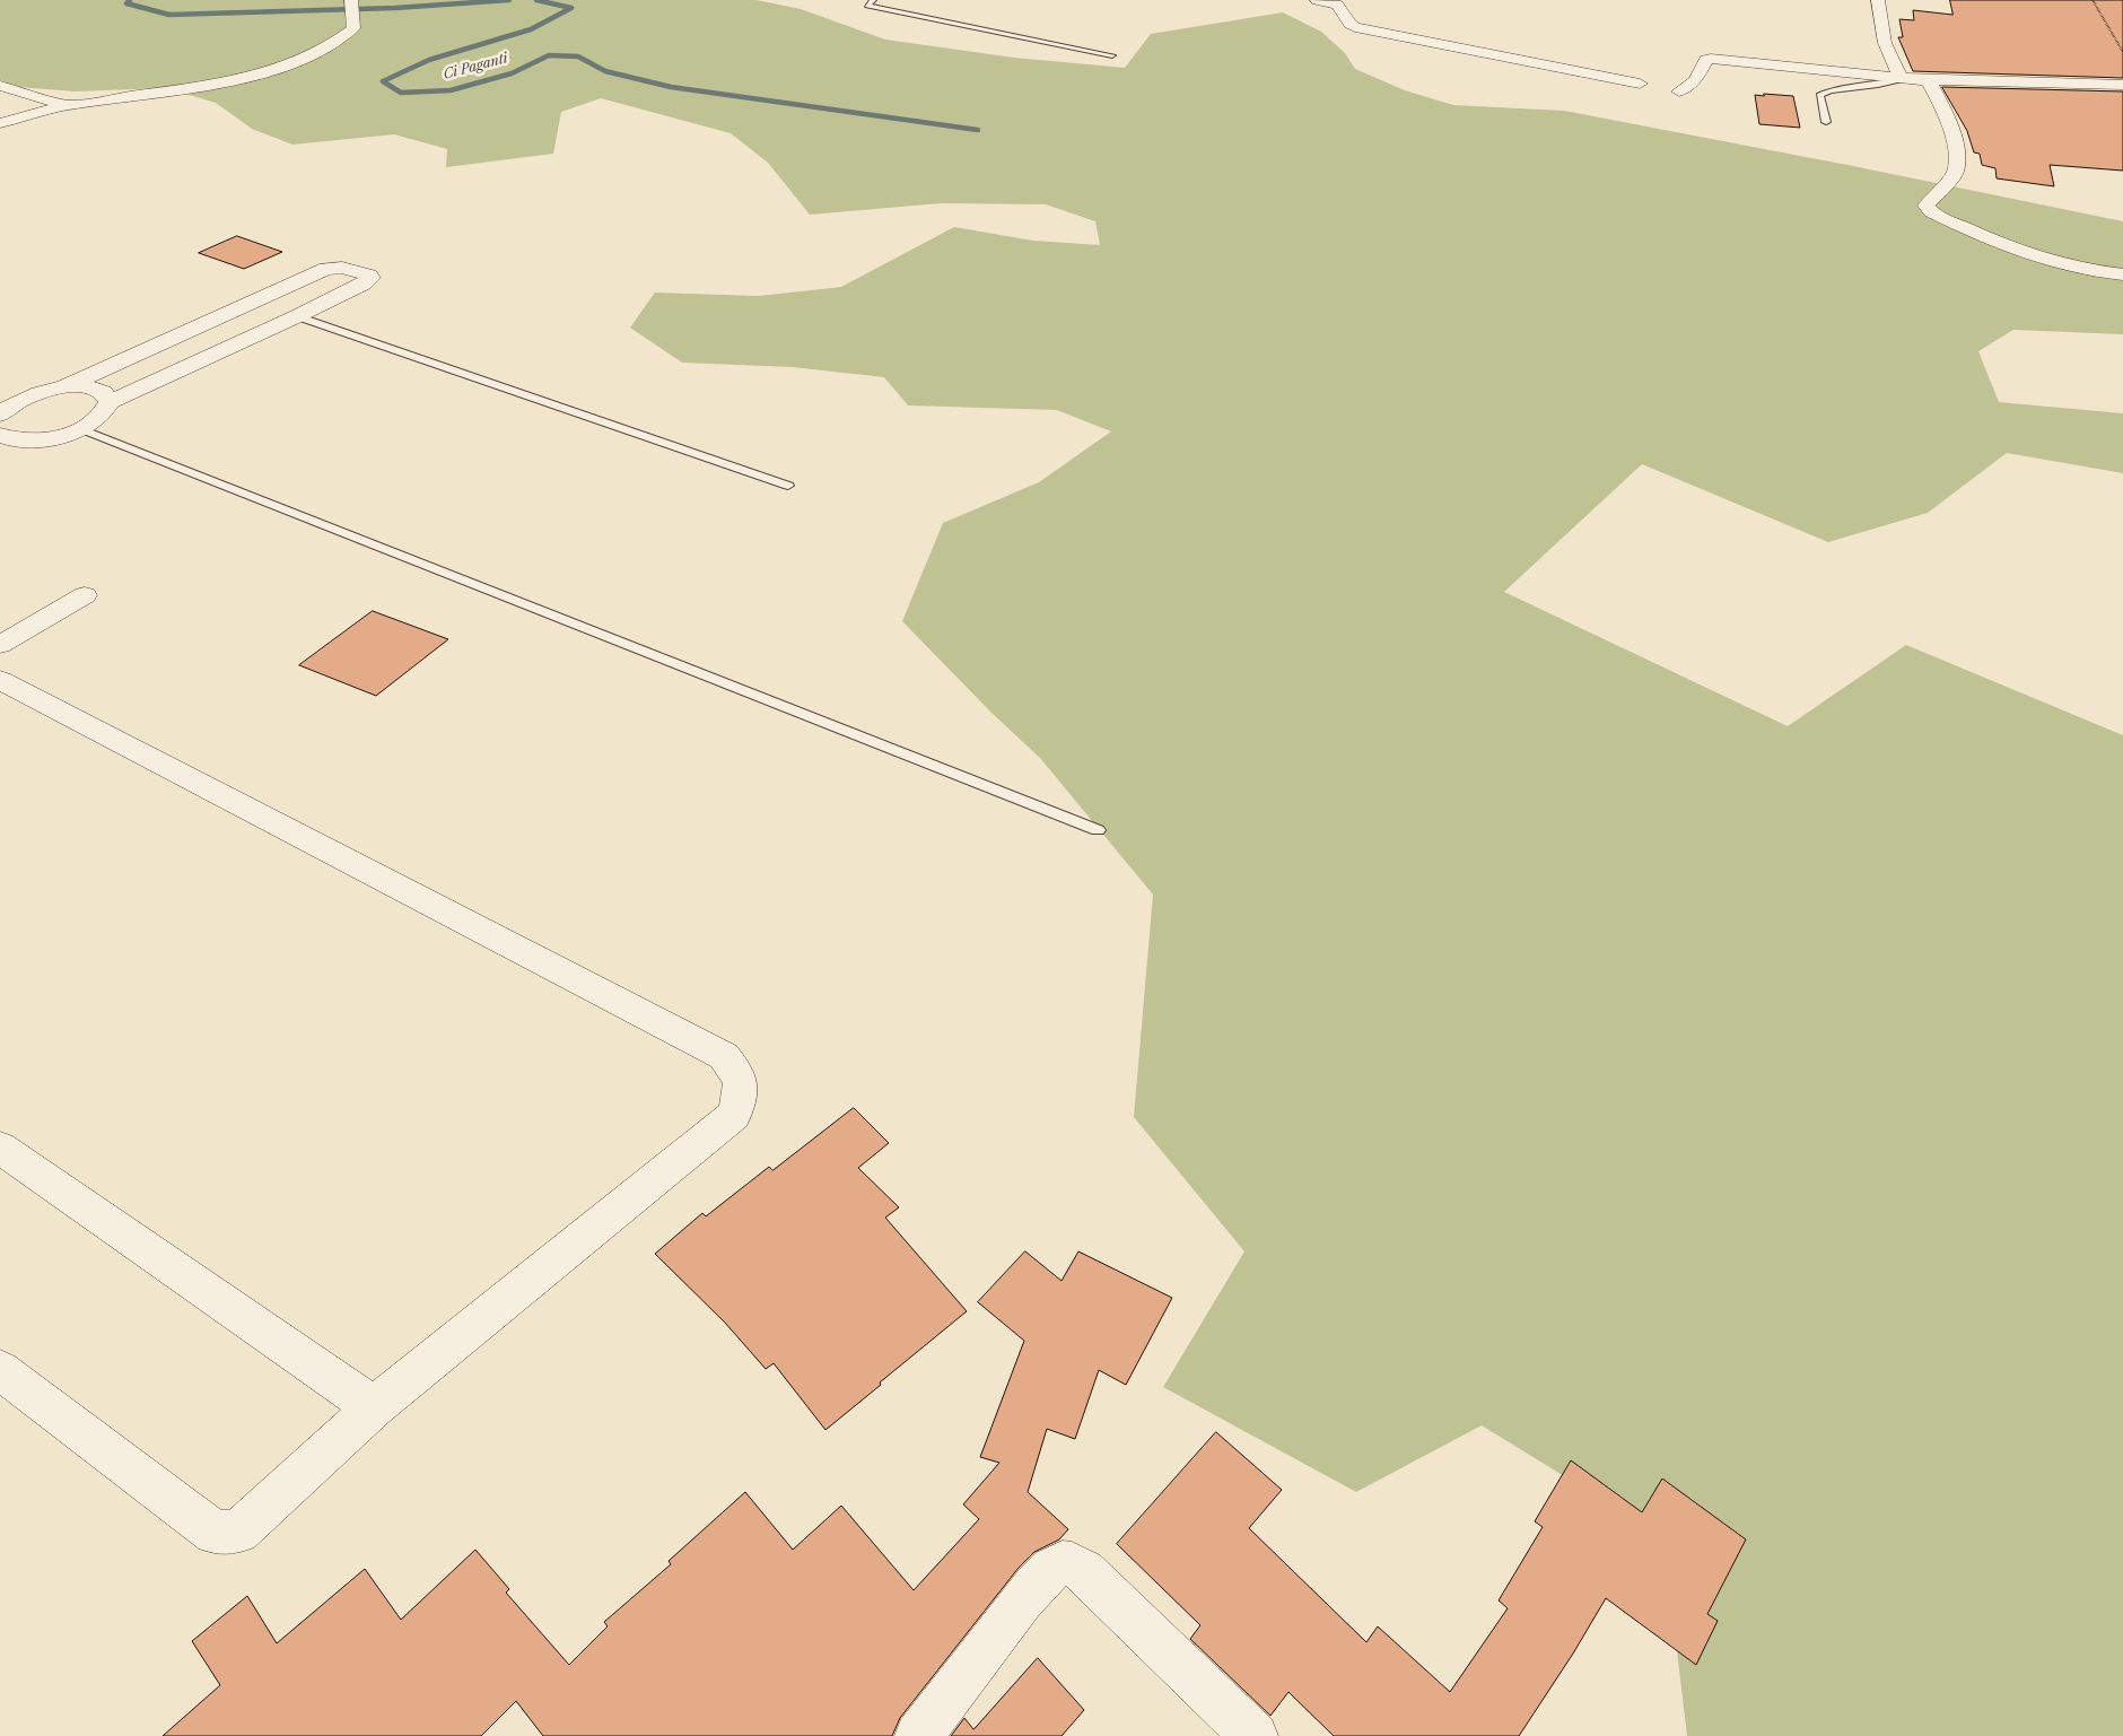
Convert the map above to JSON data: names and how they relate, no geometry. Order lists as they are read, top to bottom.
{
  "water": ["Ci Paganti"]
}
